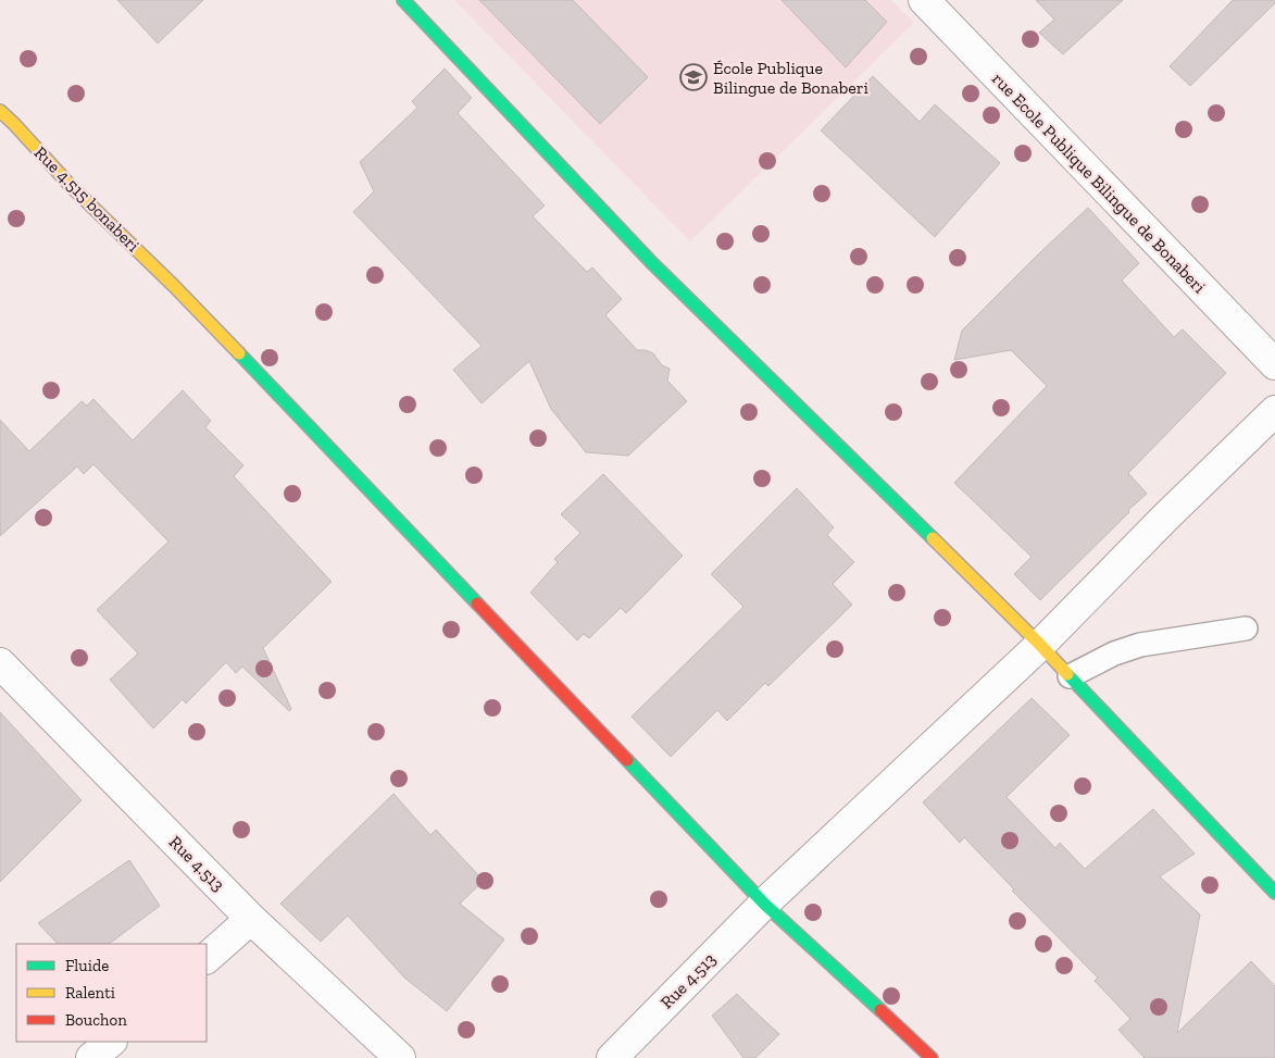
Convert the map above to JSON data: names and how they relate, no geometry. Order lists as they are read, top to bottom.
{
  "streets": {
    "street": ["rue Ecole Publique Bilingue de Bonaberi", "Rue 4.515 bonaberi", "Rue 4.513"]
  },
  "crossings": [
    ["Rue 4.515 bonaberi", "Rue 4.513"]
  ],
  "places": {
    "school or university": ["École Publique Bilingue de Bonaberi"]
  },
  "legend": ["Fluide", "Ralenti", "Bouchon"]
}
